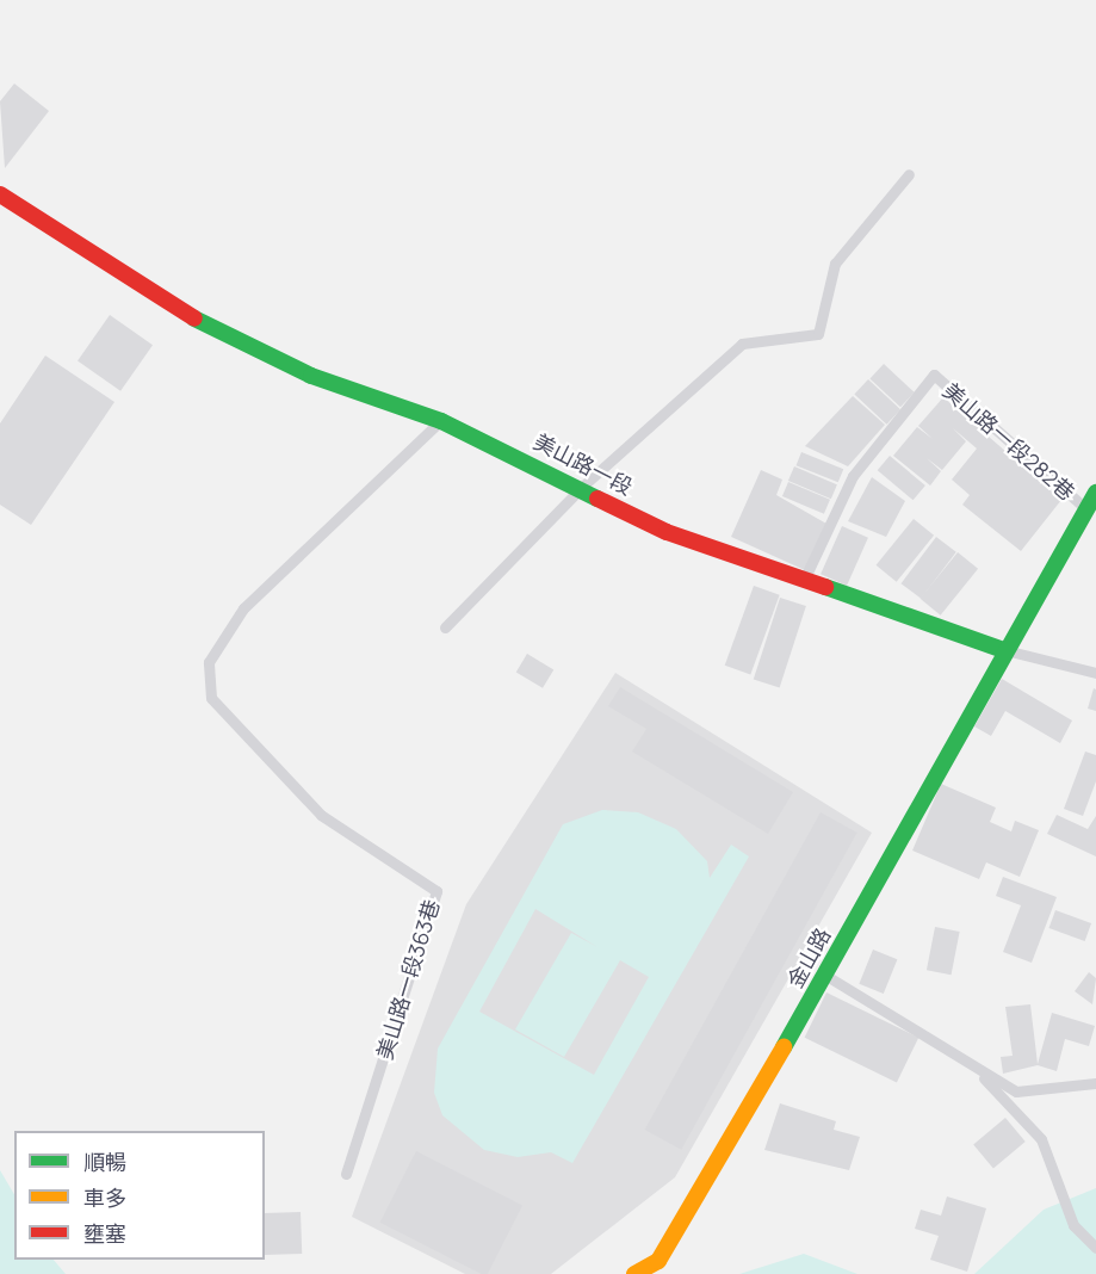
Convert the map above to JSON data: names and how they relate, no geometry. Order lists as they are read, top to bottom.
{
  "streets": {
    "street": ["美山路一段", "金山路"],
    "lane": ["美山路一段282巷", "美山路一段363巷"]
  },
  "crossings": [
    ["美山路一段282巷", "美山路一段"],
    ["美山路一段", "金山路"],
    ["美山路一段", "美山路一段363巷"]
  ],
  "legend": ["順暢", "車多", "壅塞"]
}
